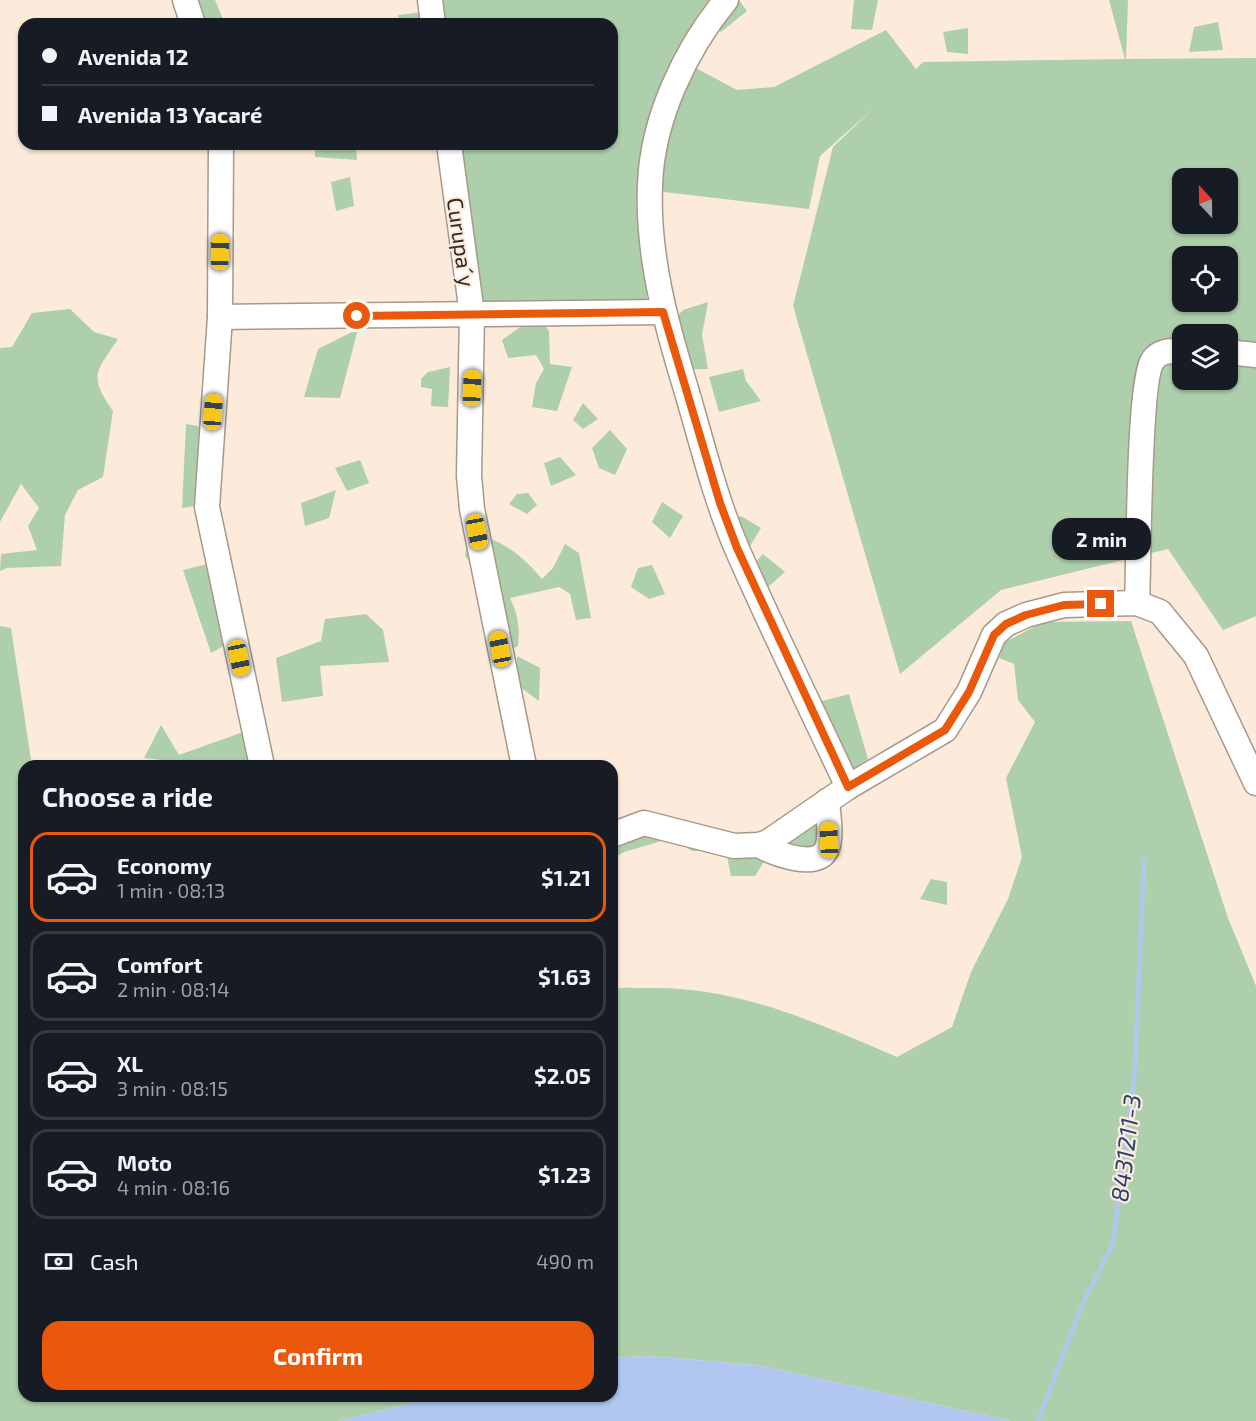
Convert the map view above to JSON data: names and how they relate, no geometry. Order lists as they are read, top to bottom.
{
  "streets": {
    "street": ["Curupa´y"]
  },
  "water": ["8431211-3"],
  "north": "top",
  "page": {
    "banner": ["Avenida 12", "Avenida 13 Yacaré"],
    "bubble": "2 min",
    "heading": "Choose a ride",
    "list": [
      {
        "name": "Economy",
        "note": "1 min · 08:13",
        "value": "$1.21"
      },
      {
        "name": "Comfort",
        "note": "2 min · 08:14",
        "value": "$1.63"
      },
      {
        "name": "XL",
        "note": "3 min · 08:15",
        "value": "$2.05"
      },
      {
        "name": "Moto",
        "note": "4 min · 08:16",
        "value": "$1.23"
      }
    ],
    "pay": ["Cash", "490 m"],
    "buttons": "Confirm"
  }
}
